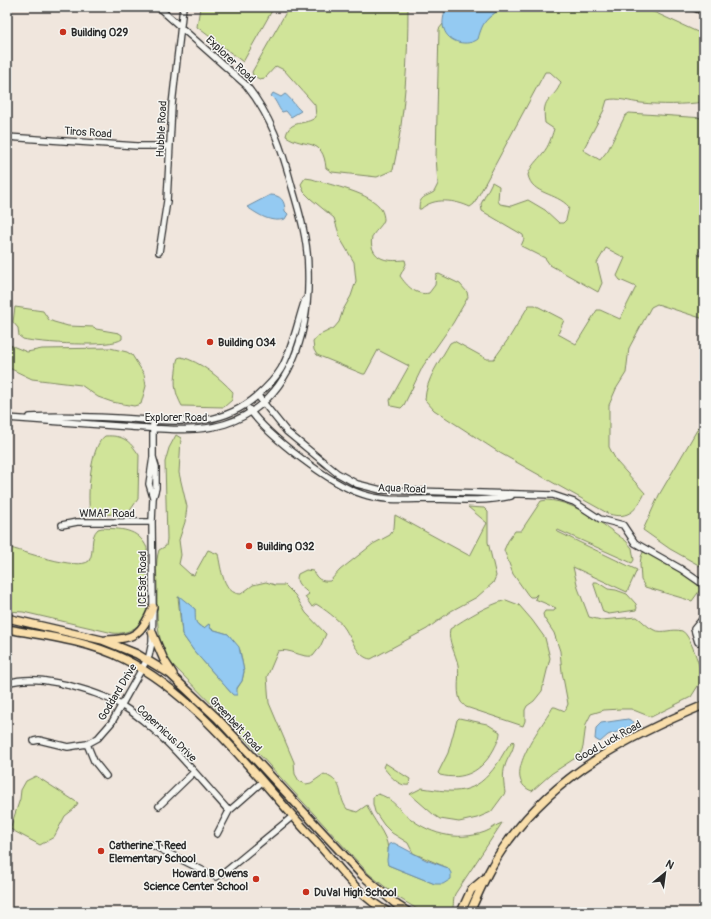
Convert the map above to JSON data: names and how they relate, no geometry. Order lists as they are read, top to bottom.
{
  "streets": {
    "main road": ["Greenbelt Road", "Good Luck Road"],
    "street": [
      "Explorer Road",
      "Hubble Road",
      "Tiros Road",
      "Aqua Road",
      "WMAP Road",
      "ICESat Road",
      "Goddard Drive",
      "Copernicus Drive"
    ]
  },
  "crossings": [
    ["Explorer Road", "Hubble Road"],
    ["Explorer Road", "Aqua Road"],
    ["Explorer Road", "ICESat Road"],
    ["Hubble Road", "Tiros Road"],
    ["WMAP Road", "ICESat Road"],
    ["ICESat Road", "Goddard Drive"],
    ["ICESat Road", "Greenbelt Road"],
    ["Goddard Drive", "Greenbelt Road"],
    ["Goddard Drive", "Copernicus Drive"]
  ],
  "places": [
    "Building 029",
    "Building 034",
    "Building 032",
    "Catherine T Reed Elementary School",
    "Howard B Owens Science Center School",
    "DuVal High School"
  ],
  "north": "top right"
}
